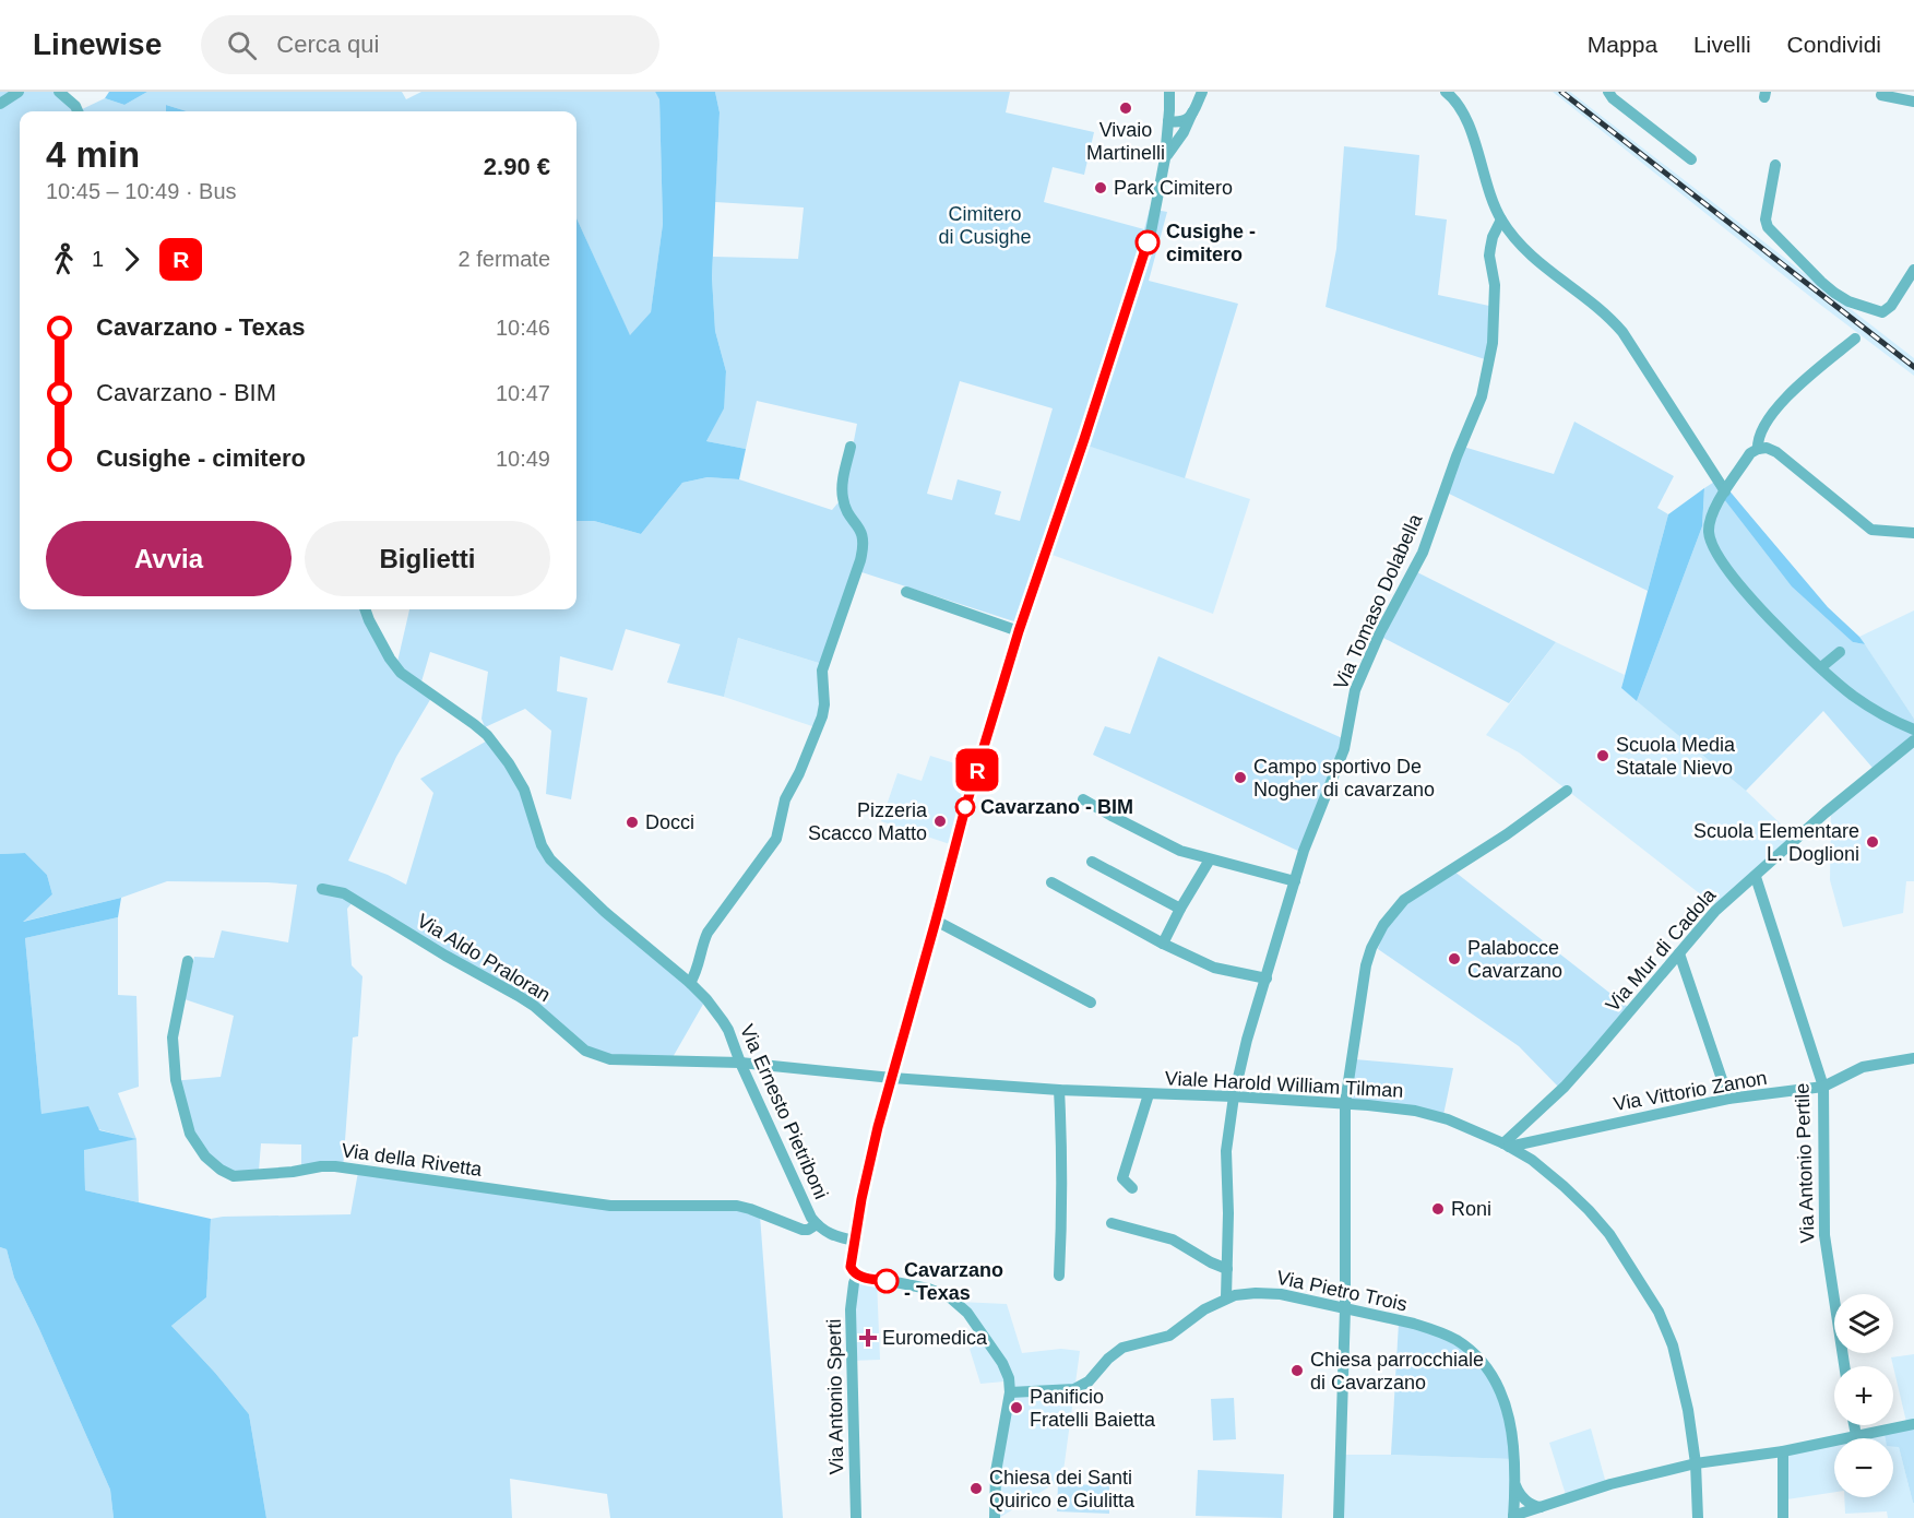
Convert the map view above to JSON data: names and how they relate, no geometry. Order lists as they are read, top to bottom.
{
  "streets": {
    "street": [
      "Via Tomaso Dolabella",
      "Via Mur di Cadola",
      "Via Aldo Praloran",
      "Viale Harold William Tilman",
      "Via Vittorio Zanon",
      "Via Ernesto Pietriboni",
      "Via della Rivetta",
      "Via Antonio Pertile",
      "Via Pietro Trois",
      "Via Antonio Sperti"
    ]
  },
  "crossings": [
    ["Via Tomaso Dolabella", "Viale Harold William Tilman"],
    ["Via Tomaso Dolabella", "Via Pietro Trois"],
    ["Via Mur di Cadola", "Viale Harold William Tilman"],
    ["Via Mur di Cadola", "Via Vittorio Zanon"],
    ["Via Mur di Cadola", "Via Antonio Pertile"],
    ["Via Aldo Praloran", "Viale Harold William Tilman"],
    ["Via Aldo Praloran", "Via Ernesto Pietriboni"],
    ["Viale Harold William Tilman", "Via Vittorio Zanon"],
    ["Via Vittorio Zanon", "Via Antonio Pertile"],
    ["Via Ernesto Pietriboni", "Via della Rivetta"],
    ["Via Ernesto Pietriboni", "Via Antonio Sperti"]
  ],
  "parks": ["Cimitero di Cusighe"],
  "places": {
    "other": [
      "Vivaio Martinelli",
      "Park Cimitero",
      "Cusighe - cimitero",
      "Scuola Media Statale Nievo",
      "Campo sportivo De Nogher di cavarzano",
      "Cavarzano - BIM",
      "Pizzeria Scacco Matto",
      "Docci",
      "Scuola Elementare L. Doglioni",
      "Palabocce Cavarzano",
      "Roni",
      "Cavarzano - Texas",
      "Chiesa parrocchiale di Cavarzano",
      "Panificio Fratelli Baietta",
      "Chiesa dei Santi Quirico e Giulitta"
    ],
    "health": ["Euromedica"]
  },
  "lines": ["bus line R"],
  "page": {
    "header": "Linewise",
    "search": "Cerca qui",
    "nav": ["Mappa", "Livelli", "Condividi"],
    "on_map": "R",
    "heading": ["4 min", "10:45 – 10:49 · Bus", "2.90 €"],
    "legs": ["1", "R", "2 fermate"],
    "list": [
      {
        "name": "Cavarzano - Texas",
        "value": "10:46"
      },
      {
        "name": "Cavarzano - BIM",
        "value": "10:47"
      },
      {
        "name": "Cusighe - cimitero",
        "value": "10:49"
      }
    ],
    "buttons": ["Avvia", "Biglietti"],
    "map_buttons": ["+", "−"]
  }
}
